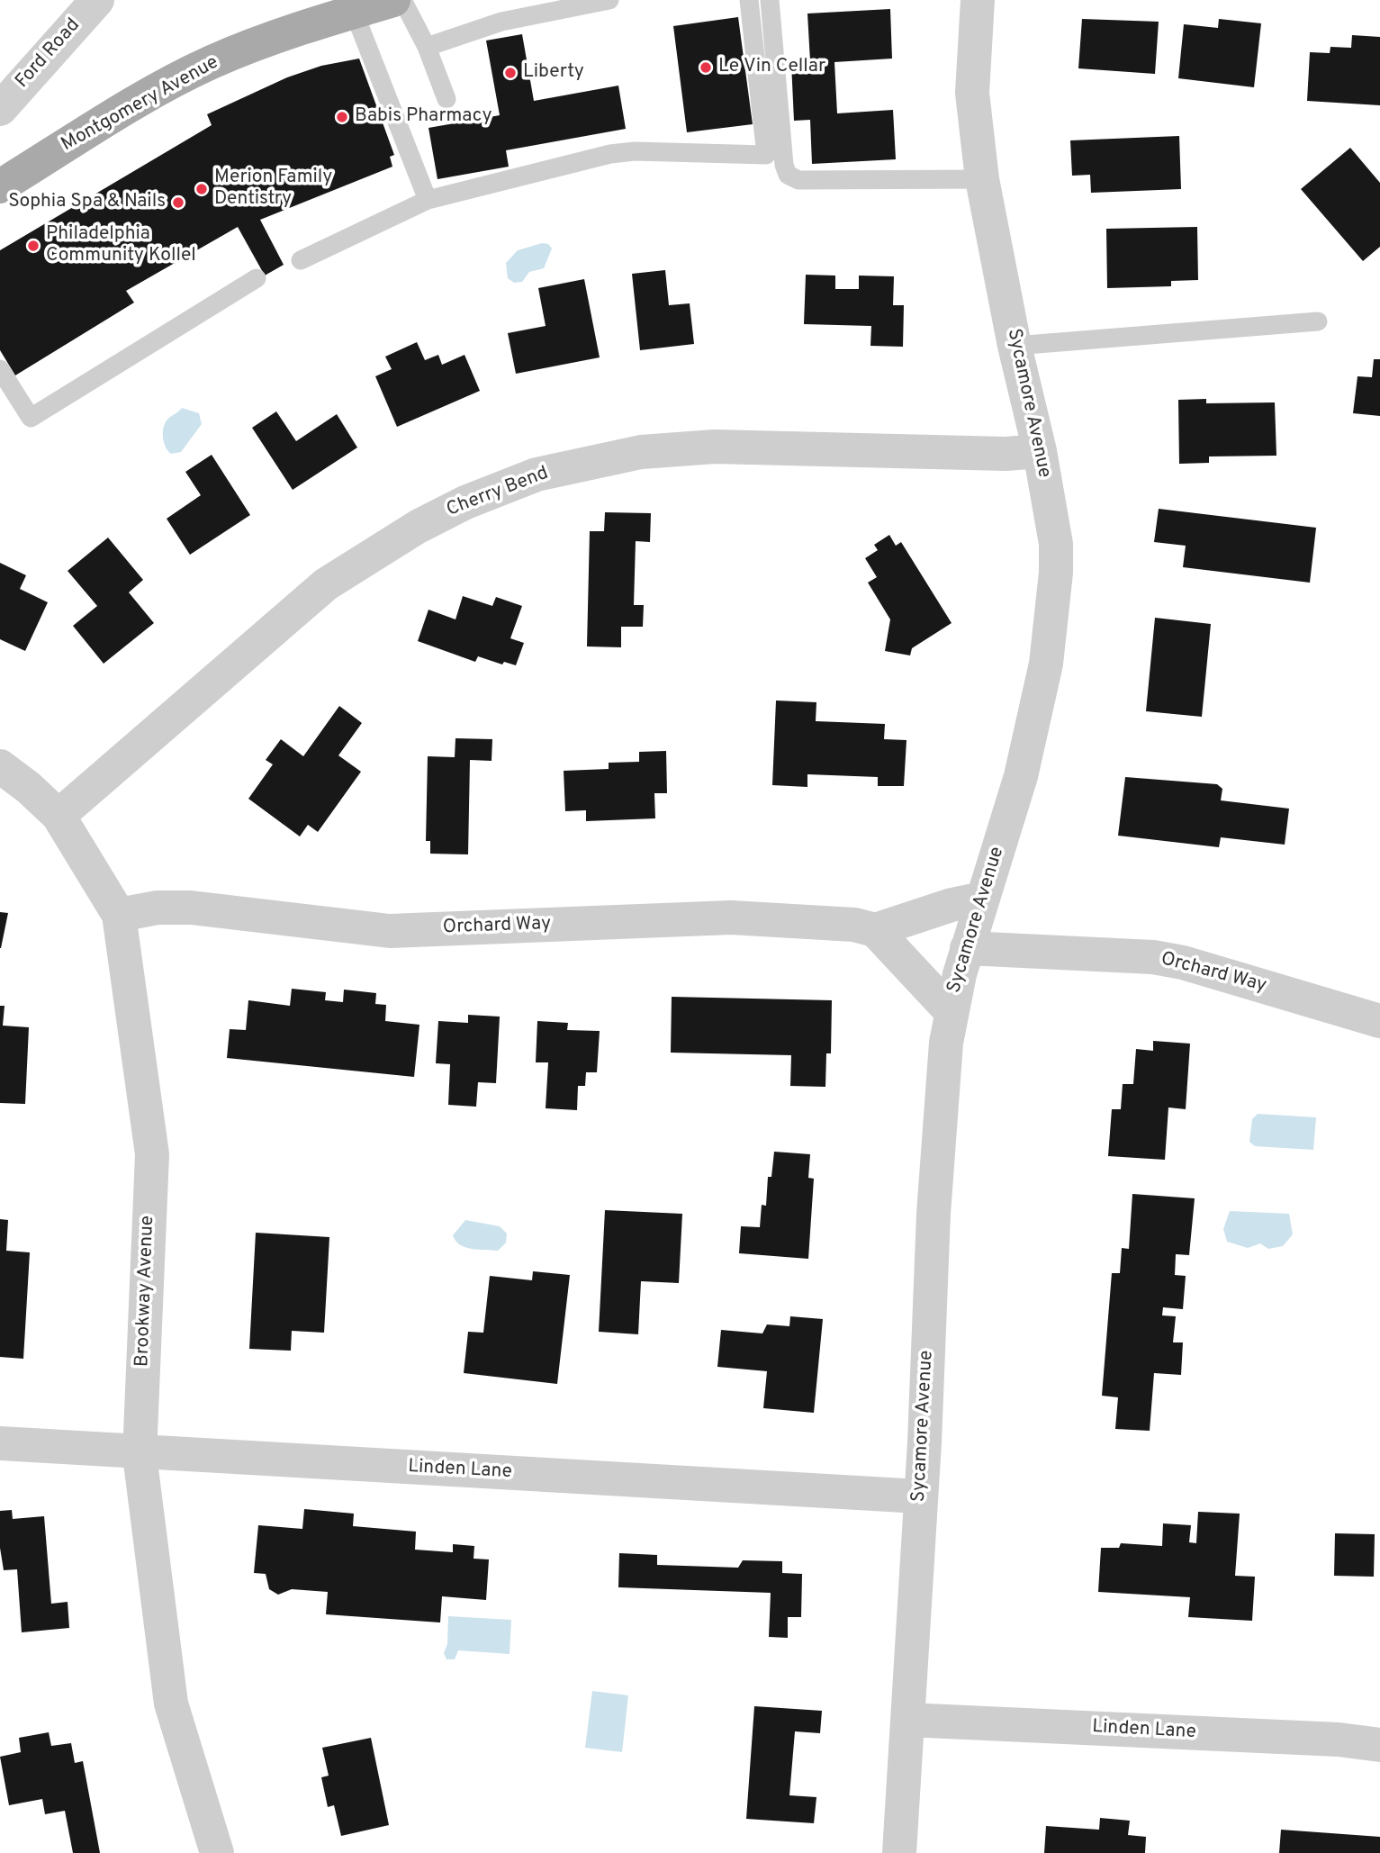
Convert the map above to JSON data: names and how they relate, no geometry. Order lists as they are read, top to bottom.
{
  "streets": {
    "main road": ["Montgomery Avenue"],
    "street": [
      "Ford Road",
      "Sycamore Avenue",
      "Cherry Bend",
      "Orchard Way",
      "Brookway Avenue",
      "Linden Lane"
    ]
  },
  "crossings": [
    ["Sycamore Avenue", "Cherry Bend"],
    ["Sycamore Avenue", "Orchard Way"],
    ["Sycamore Avenue", "Linden Lane"],
    ["Cherry Bend", "Brookway Avenue"],
    ["Orchard Way", "Brookway Avenue"],
    ["Brookway Avenue", "Linden Lane"]
  ],
  "places": [
    "Le Vin Cellar",
    "Liberty",
    "Babis Pharmacy",
    "Merion Family Dentistry",
    "Sophia Spa & Nails",
    "Philadelphia Community Kollel"
  ]
}
